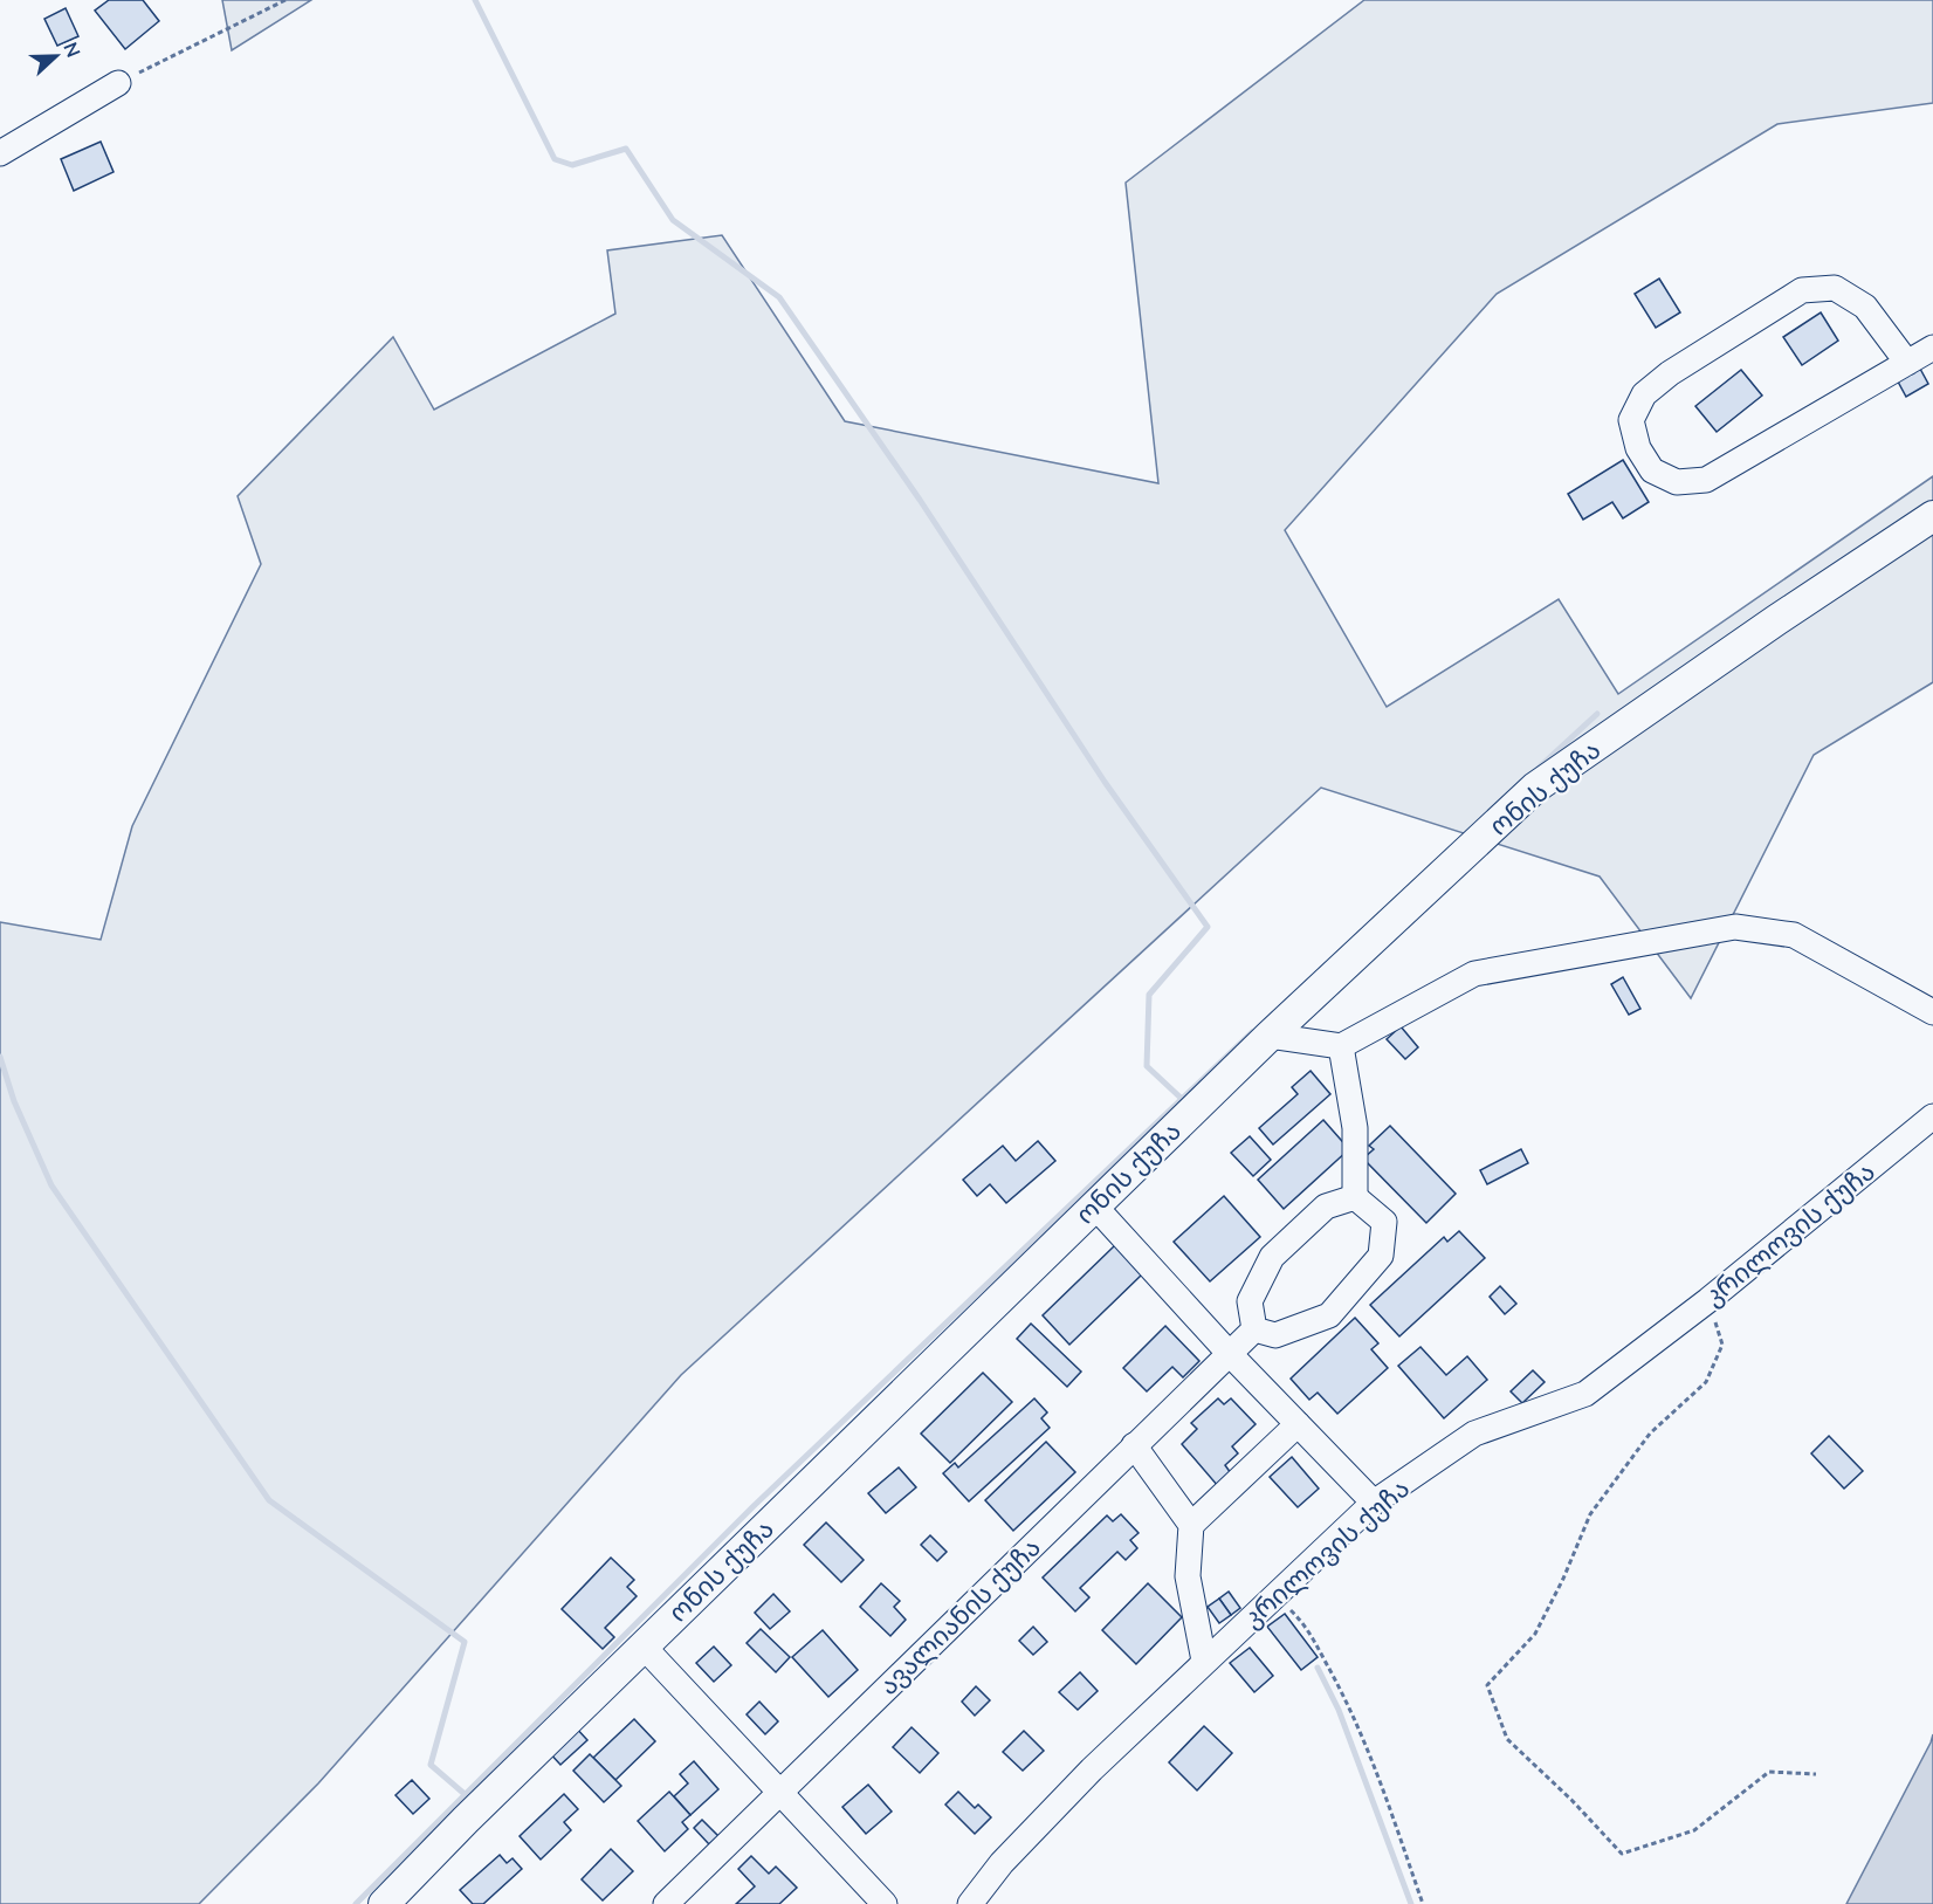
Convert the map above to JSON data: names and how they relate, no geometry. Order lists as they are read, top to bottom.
{
  "streets": {
    "main road": ["ონის ქუჩა"],
    "street": ["კრილოვის ქუჩა", "ავალიანის ქუჩა"]
  },
  "north": "right"
}
